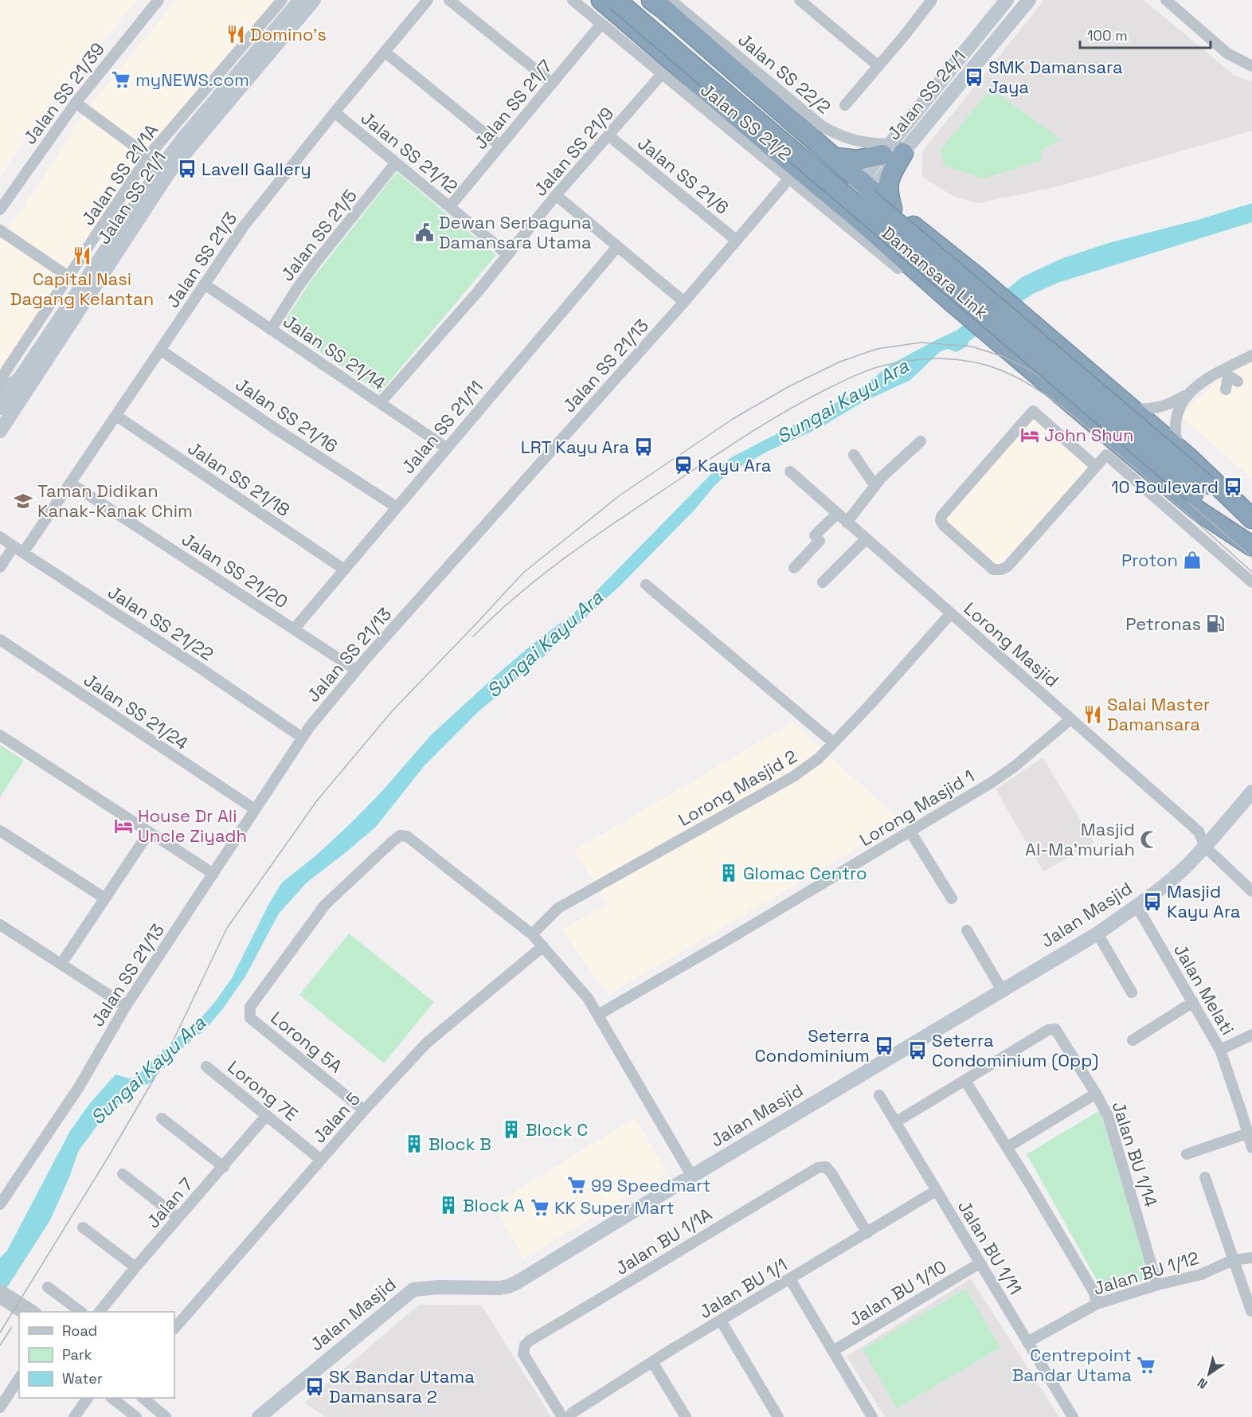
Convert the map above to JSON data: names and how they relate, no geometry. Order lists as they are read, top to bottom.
{
  "streets": {
    "highway": ["Damansara Link"],
    "street": [
      "Jalan SS 22/2",
      "Jalan SS 21/39",
      "Jalan SS 24/1",
      "Jalan SS 21/7",
      "Jalan SS 21/2",
      "Jalan SS 21/9",
      "Jalan SS 21/12",
      "Jalan SS 21/1A",
      "Jalan SS 21/6",
      "Jalan SS 21/1",
      "Jalan SS 21/5",
      "Jalan SS 21/3",
      "Jalan SS 21/14",
      "Jalan SS 21/13",
      "Jalan SS 21/16",
      "Jalan SS 21/11",
      "Jalan SS 21/18",
      "Jalan SS 21/20",
      "Jalan SS 21/22",
      "Lorong Masjid",
      "Jalan SS 21/24",
      "Lorong Masjid 2",
      "Lorong Masjid 1",
      "Jalan Masjid",
      "Jalan Melati",
      "Lorong 5A",
      "Lorong 7E",
      "Jalan 5",
      "Jalan BU 1/14",
      "Jalan 7",
      "Jalan BU 1/1A",
      "Jalan BU 1/11",
      "Jalan BU 1/12",
      "Jalan BU 1/1",
      "Jalan BU 1/10"
    ]
  },
  "crossings": [
    ["Jalan SS 22/2", "Jalan SS 24/1"],
    ["Jalan SS 21/7", "Jalan SS 21/2"],
    ["Jalan SS 21/7", "Jalan SS 21/12"],
    ["Jalan SS 21/2", "Jalan SS 21/9"],
    ["Jalan SS 21/2", "Jalan SS 21/13"],
    ["Jalan SS 21/9", "Jalan SS 21/12"],
    ["Jalan SS 21/9", "Jalan SS 21/6"],
    ["Jalan SS 21/9", "Jalan SS 21/14"],
    ["Jalan SS 21/12", "Jalan SS 21/5"],
    ["Jalan SS 21/12", "Jalan SS 21/3"],
    ["Jalan SS 21/6", "Jalan SS 21/13"],
    ["Jalan SS 21/5", "Jalan SS 21/14"],
    ["Jalan SS 21/3", "Jalan SS 21/14"],
    ["Jalan SS 21/3", "Jalan SS 21/16"],
    ["Jalan SS 21/3", "Jalan SS 21/18"],
    ["Jalan SS 21/3", "Jalan SS 21/20"],
    ["Jalan SS 21/3", "Jalan SS 21/22"],
    ["Jalan SS 21/14", "Jalan SS 21/11"],
    ["Jalan SS 21/13", "Jalan SS 21/20"],
    ["Jalan SS 21/13", "Jalan SS 21/22"],
    ["Jalan SS 21/13", "Jalan SS 21/24"],
    ["Jalan SS 21/16", "Jalan SS 21/11"],
    ["Jalan SS 21/11", "Jalan SS 21/18"],
    ["Jalan SS 21/11", "Jalan SS 21/20"],
    ["Lorong Masjid", "Lorong Masjid 2"],
    ["Lorong Masjid", "Lorong Masjid 1"],
    ["Lorong Masjid", "Jalan Masjid"],
    ["Lorong Masjid 2", "Lorong 5A"],
    ["Jalan Masjid", "Jalan Melati"],
    ["Lorong 5A", "Jalan 5"],
    ["Lorong 7E", "Jalan 5"],
    ["Lorong 7E", "Jalan 7"],
    ["Jalan BU 1/14", "Jalan BU 1/11"],
    ["Jalan BU 1/14", "Jalan BU 1/12"],
    ["Jalan BU 1/1A", "Jalan BU 1/1"],
    ["Jalan BU 1/11", "Jalan BU 1/12"],
    ["Jalan BU 1/11", "Jalan BU 1/1"],
    ["Jalan BU 1/11", "Jalan BU 1/10"]
  ],
  "water": ["Sungai Kayu Ara"],
  "places": {
    "restaurant": ["Domino's", "Capital Nasi Dagang Kelantan", "Salai Master Damansara"],
    "bus stop": [
      "SMK Damansara Jaya",
      "Lavell Gallery",
      "LRT Kayu Ara",
      "10 Boulevard",
      "Masjid Kayu Ara",
      "Seterra Condominium",
      "Seterra Condominium (Opp)",
      "SK Bandar Utama Damansara 2"
    ],
    "supermarket": [
      "myNEWS.com",
      "99 Speedmart",
      "KK Super Mart",
      "Centrepoint Bandar Utama"
    ],
    "public building": ["Dewan Serbaguna Damansara Utama"],
    "hotel": ["John Shun", "House Dr Ali Uncle Ziyadh"],
    "station": ["Kayu Ara"],
    "school or university": ["Taman Didikan Kanak-Kanak Chim"],
    "shop": ["Proton"],
    "fuel station": ["Petronas"],
    "mosque": ["Masjid Al-Ma'muriah"],
    "building": [
      "Glomac Centro",
      "Block C",
      "Block B",
      "Block A"
    ]
  },
  "legend": ["Road", "Park", "Water"],
  "scale_bar": "100 m",
  "north": "bottom left"
}
